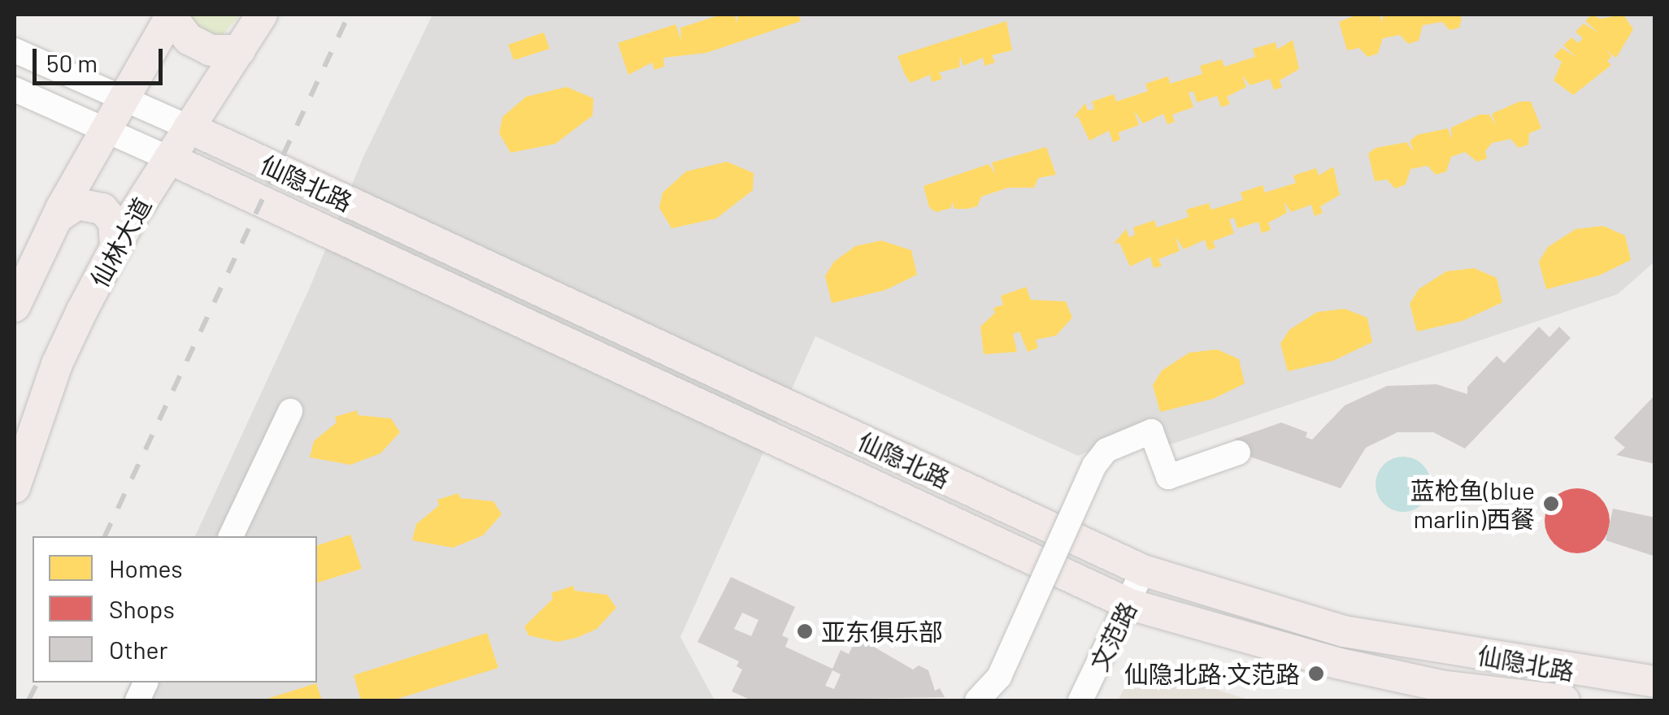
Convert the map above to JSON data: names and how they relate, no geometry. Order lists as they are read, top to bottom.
{
  "streets": {
    "main road": ["仙隐北路", "仙林大道"],
    "street": ["文范路"]
  },
  "crossings": [
    ["仙隐北路", "仙林大道"],
    ["仙隐北路", "文范路"]
  ],
  "places": ["蓝枪鱼(blue marlin)西餐", "亚东俱乐部", "仙隐北路·文范路"],
  "legend": ["Homes", "Shops", "Other"],
  "scale_bar": "50 m"
}
